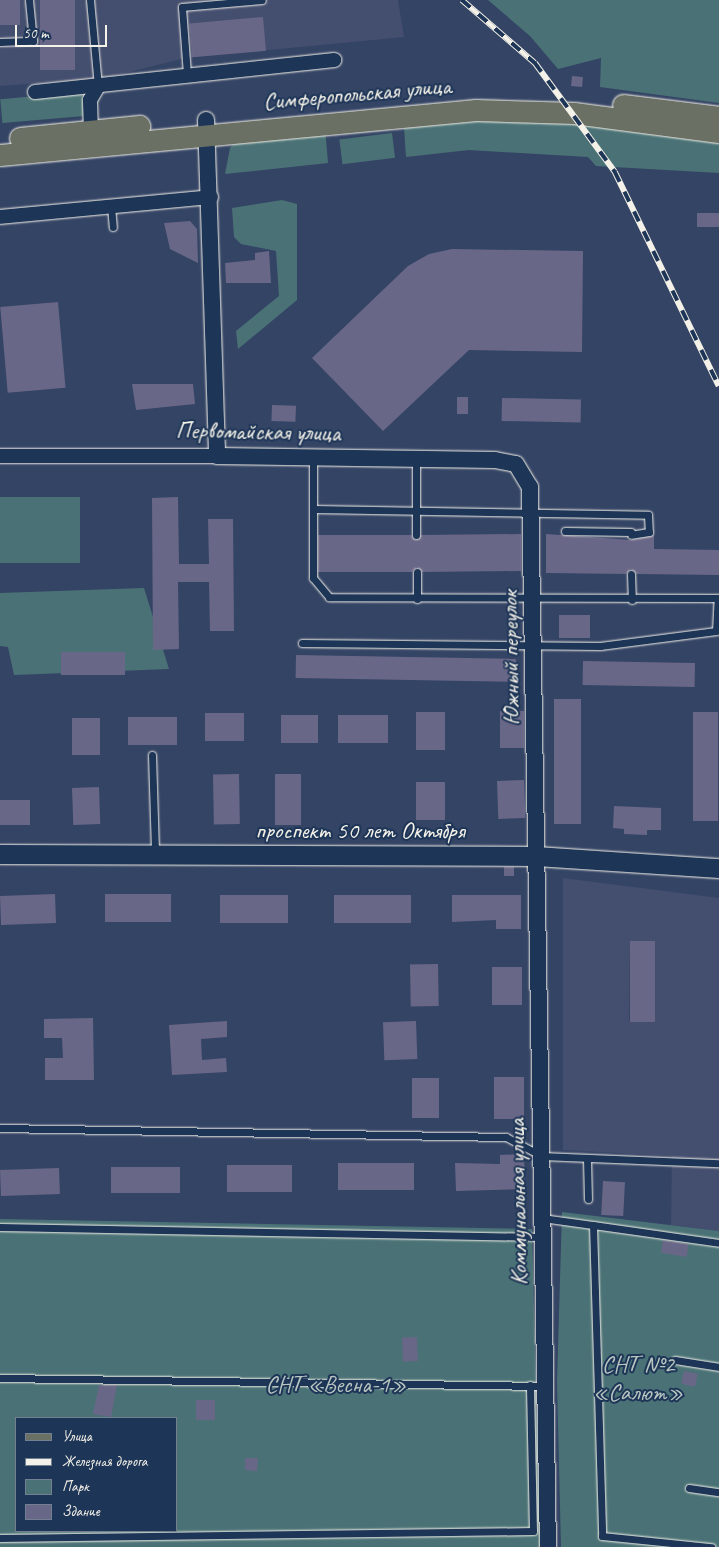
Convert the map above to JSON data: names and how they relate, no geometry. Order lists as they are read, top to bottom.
{
  "streets": {
    "main road": ["Симферопольская улица", "проспект 50 лет Октября"],
    "street": ["Первомайская улица", "Южный переулок", "Коммунальная улица"]
  },
  "crossings": [
    ["Первомайская улица", "Южный переулок"],
    ["Южный переулок", "проспект 50 лет Октября"],
    ["Южный переулок", "Коммунальная улица"],
    ["проспект 50 лет Октября", "Коммунальная улица"]
  ],
  "parks": ["СНТ №2 «Салют»", "СНТ «Весна-1»"],
  "legend": [
    "Улица",
    "Железная дорога",
    "Парк",
    "Здание"
  ],
  "scale_bar": "50 m"
}
